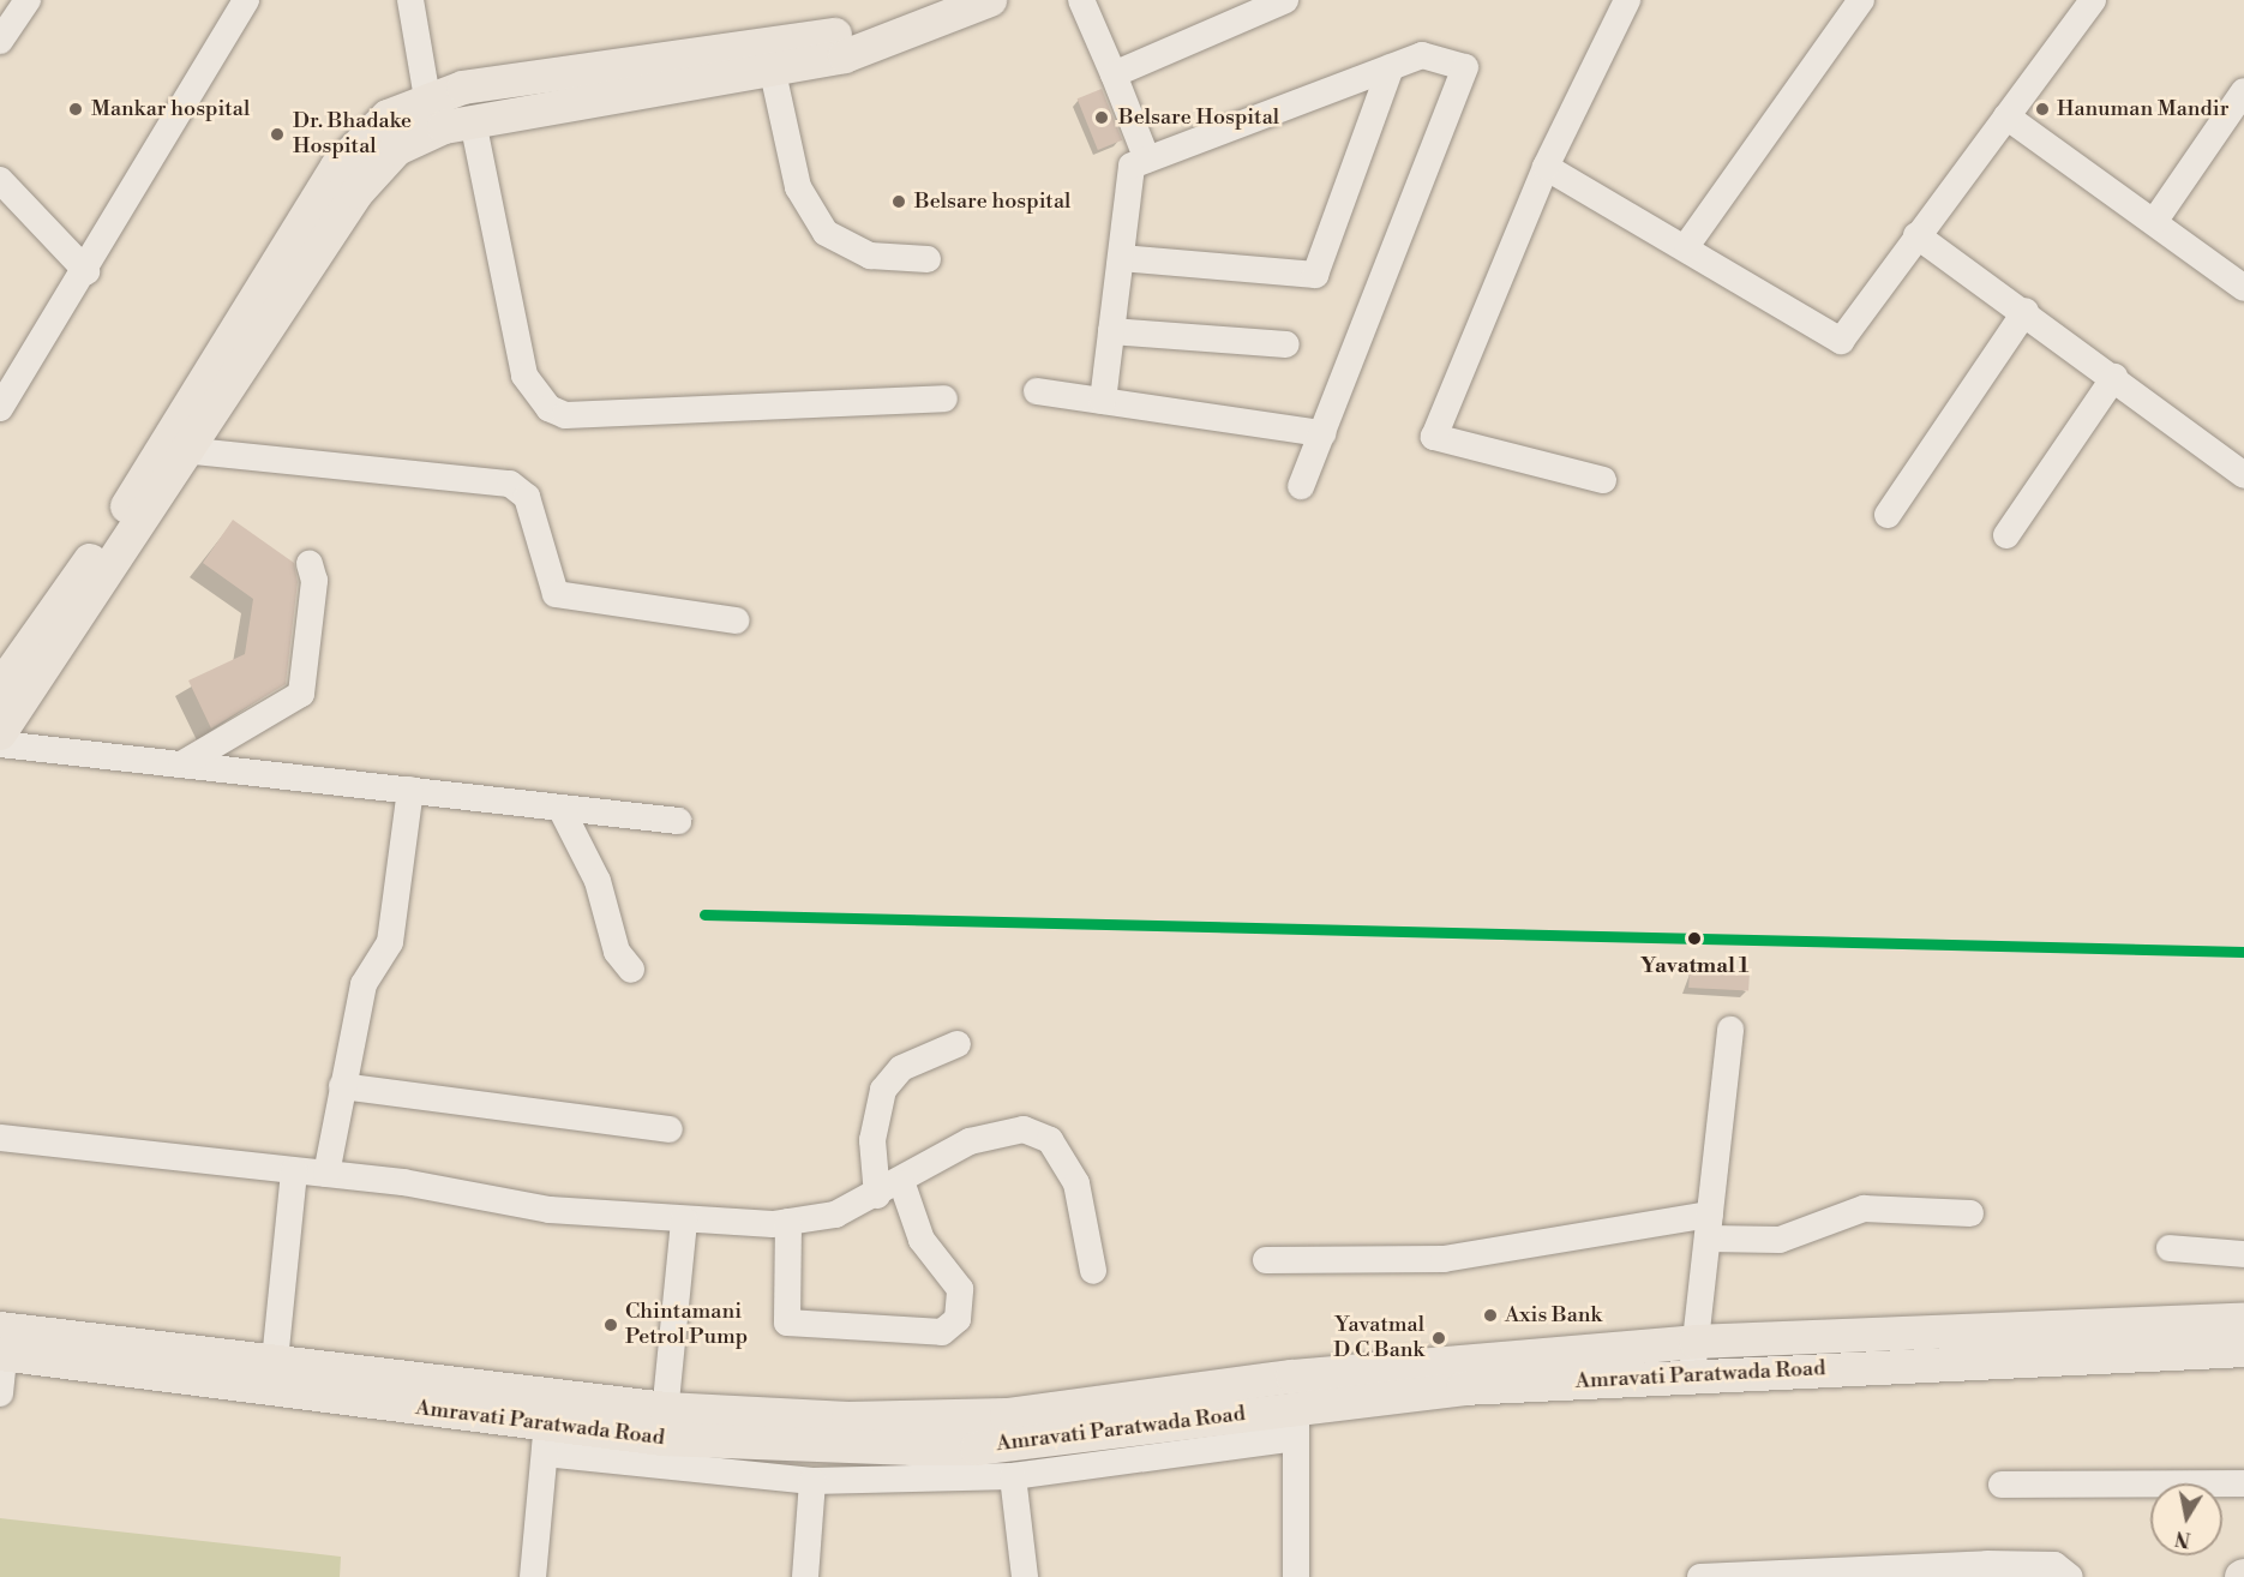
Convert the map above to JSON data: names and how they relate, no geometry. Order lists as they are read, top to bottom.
{
  "streets": {
    "main road": ["Amravati Paratwada Road"]
  },
  "places": [
    "Mankar hospital",
    "Hanuman Mandir",
    "Belsare Hospital",
    "Dr. Bhadake Hospital",
    "Belsare hospital",
    "Yavatmal 1",
    "Axis Bank",
    "Chintamani Petrol Pump",
    "Yavatmal D C Bank"
  ],
  "north": "bottom"
}
